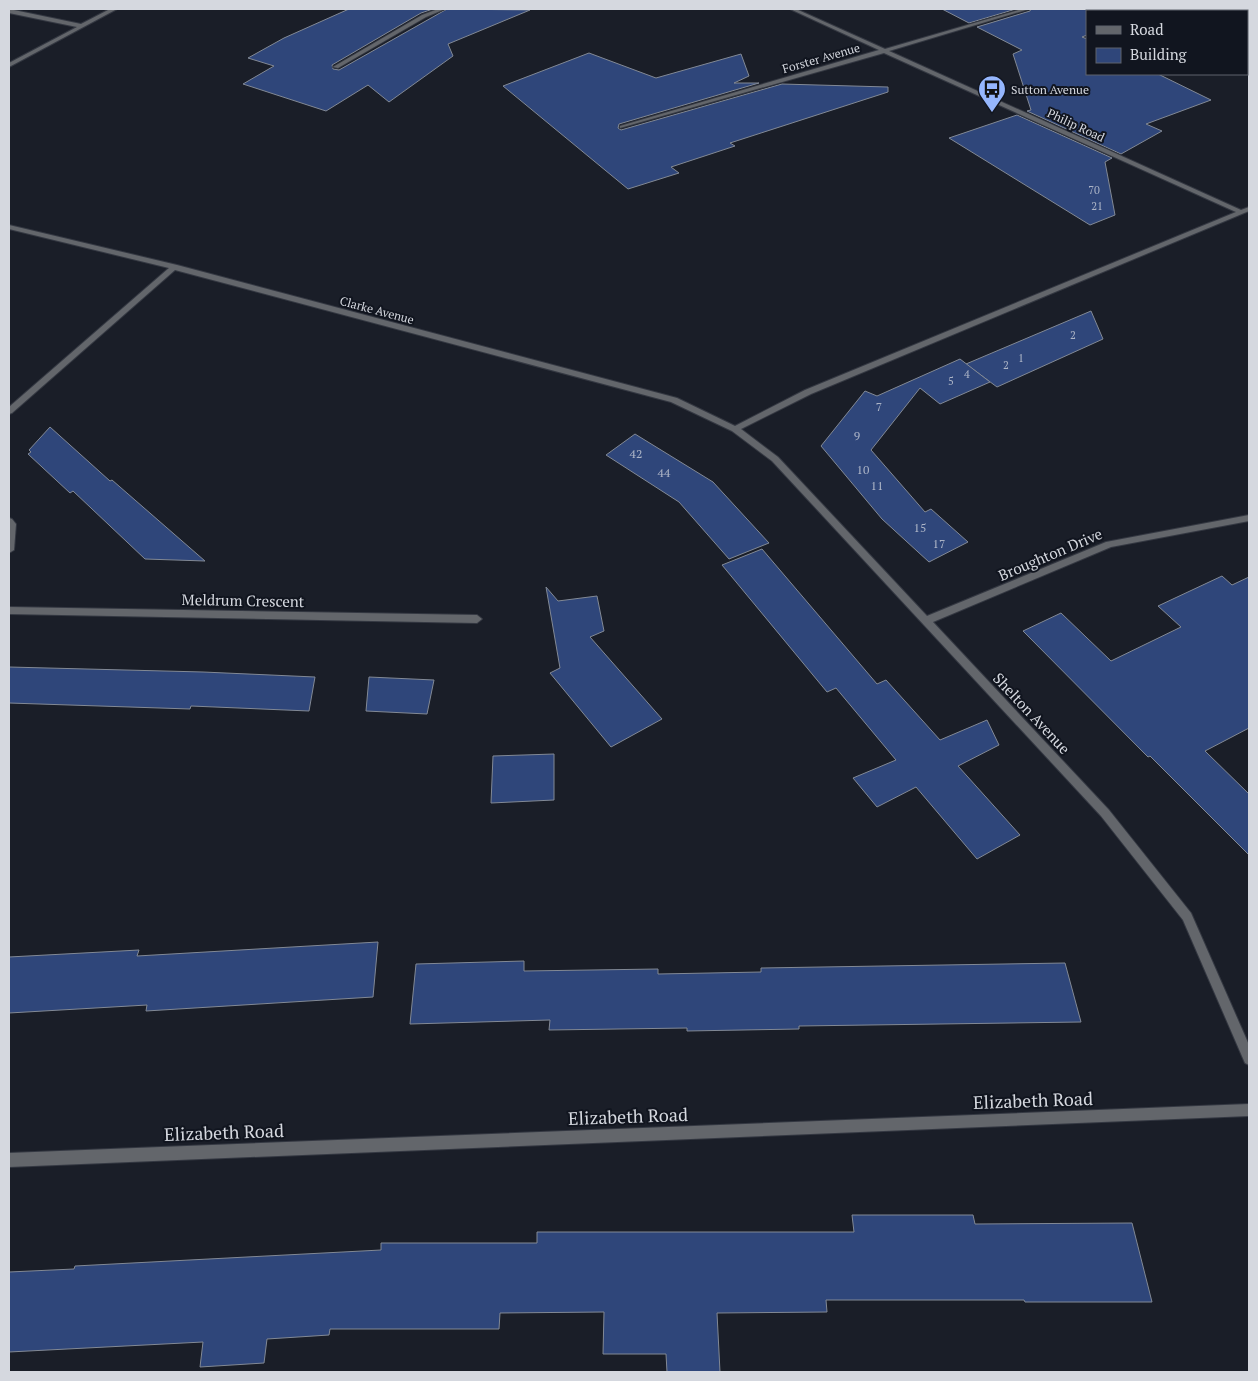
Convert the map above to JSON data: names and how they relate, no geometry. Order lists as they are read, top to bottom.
{
  "streets": {
    "street": [
      "Forster Avenue",
      "Philip Road",
      "Clarke Avenue",
      "Broughton Drive",
      "Meldrum Crescent",
      "Shelton Avenue",
      "Elizabeth Road"
    ]
  },
  "crossings": [
    ["Forster Avenue", "Philip Road"],
    ["Clarke Avenue", "Shelton Avenue"],
    ["Broughton Drive", "Shelton Avenue"]
  ],
  "places": {
    "bus stop": ["Sutton Avenue"]
  },
  "house_numbers": [
    "70",
    "21",
    "2",
    "1",
    "2",
    "4",
    "5",
    "7",
    "9",
    "42",
    "10",
    "44",
    "11",
    "15",
    "17"
  ],
  "legend": ["Road", "Building"]
}
